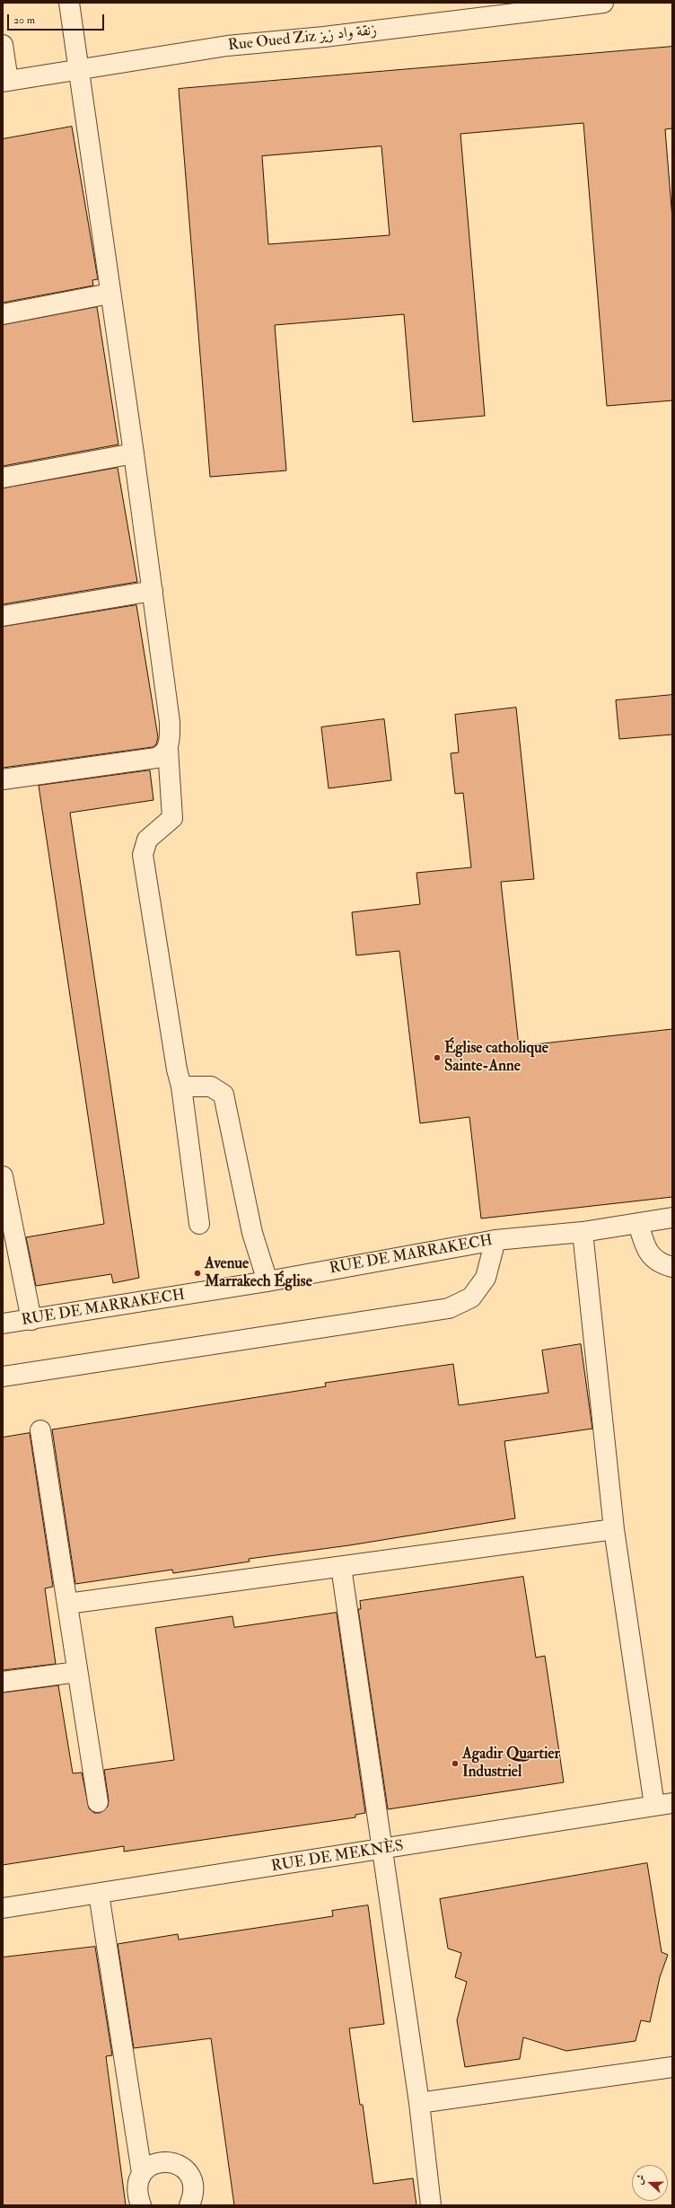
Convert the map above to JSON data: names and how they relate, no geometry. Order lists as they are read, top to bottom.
{
  "streets": {
    "street": ["Rue Oued Ziz زنقة واد زيز", "RUE DE MARRAKECH", "RUE DE MEKNÈS"]
  },
  "places": ["Église catholique Sainte-Anne", "Avenue Marrakech Église", "Agadir Quartier Industriel"],
  "scale_bar": "20 m",
  "north": "left"
}
